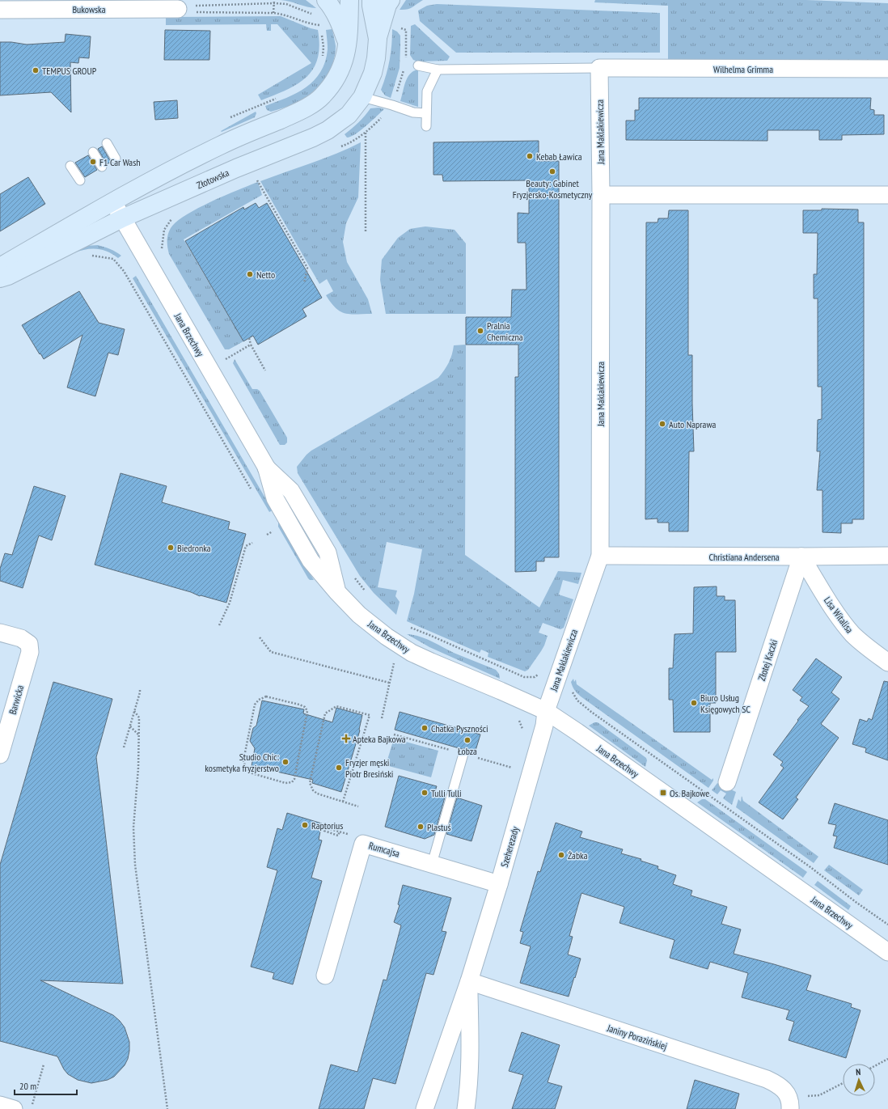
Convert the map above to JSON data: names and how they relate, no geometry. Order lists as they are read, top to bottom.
{
  "streets": {
    "street": [
      "Bukowska",
      "Wilhelma Grimma",
      "Jana Maklakiewicza",
      "Złotowska",
      "Jana Brzechwy",
      "Christiana Andersena",
      "Lisa Witalisa",
      "Złotej Kaczki",
      "Barwicka",
      "Szeherezady",
      "Rumcajsa",
      "Janiny Porazińskiej"
    ]
  },
  "crossings": [
    ["Wilhelma Grimma", "Jana Maklakiewicza"],
    ["Jana Maklakiewicza", "Jana Brzechwy"],
    ["Jana Maklakiewicza", "Christiana Andersena"],
    ["Jana Maklakiewicza", "Szeherezady"],
    ["Złotowska", "Jana Brzechwy"],
    ["Jana Brzechwy", "Szeherezady"],
    ["Christiana Andersena", "Lisa Witalisa"],
    ["Christiana Andersena", "Złotej Kaczki"],
    ["Lisa Witalisa", "Złotej Kaczki"],
    ["Szeherezady", "Rumcajsa"],
    ["Szeherezady", "Janiny Porazińskiej"]
  ],
  "places": {
    "other": [
      "TEMPUS GROUP",
      "Kebab Ławica",
      "F1 Car Wash",
      "Beauty: Gabinet Fryzjersko-Kosmetyczny",
      "Netto",
      "Pralnia Chemiczna",
      "Auto Naprawa",
      "Biedronka",
      "Biuro Usług Księgowych SC",
      "Chatka Pyszności",
      "Łobza",
      "Studio Chic: kosmetyka fryzjerstwo",
      "Fryzjer męski Piotr Bresiński",
      "Tulli Tulli",
      "Raptorius",
      "Plastuś",
      "Żabka"
    ],
    "health": ["Apteka Bajkowa"],
    "transit": ["Os. Bajkowe"]
  },
  "scale_bar": "20 m",
  "north": "top"
}
